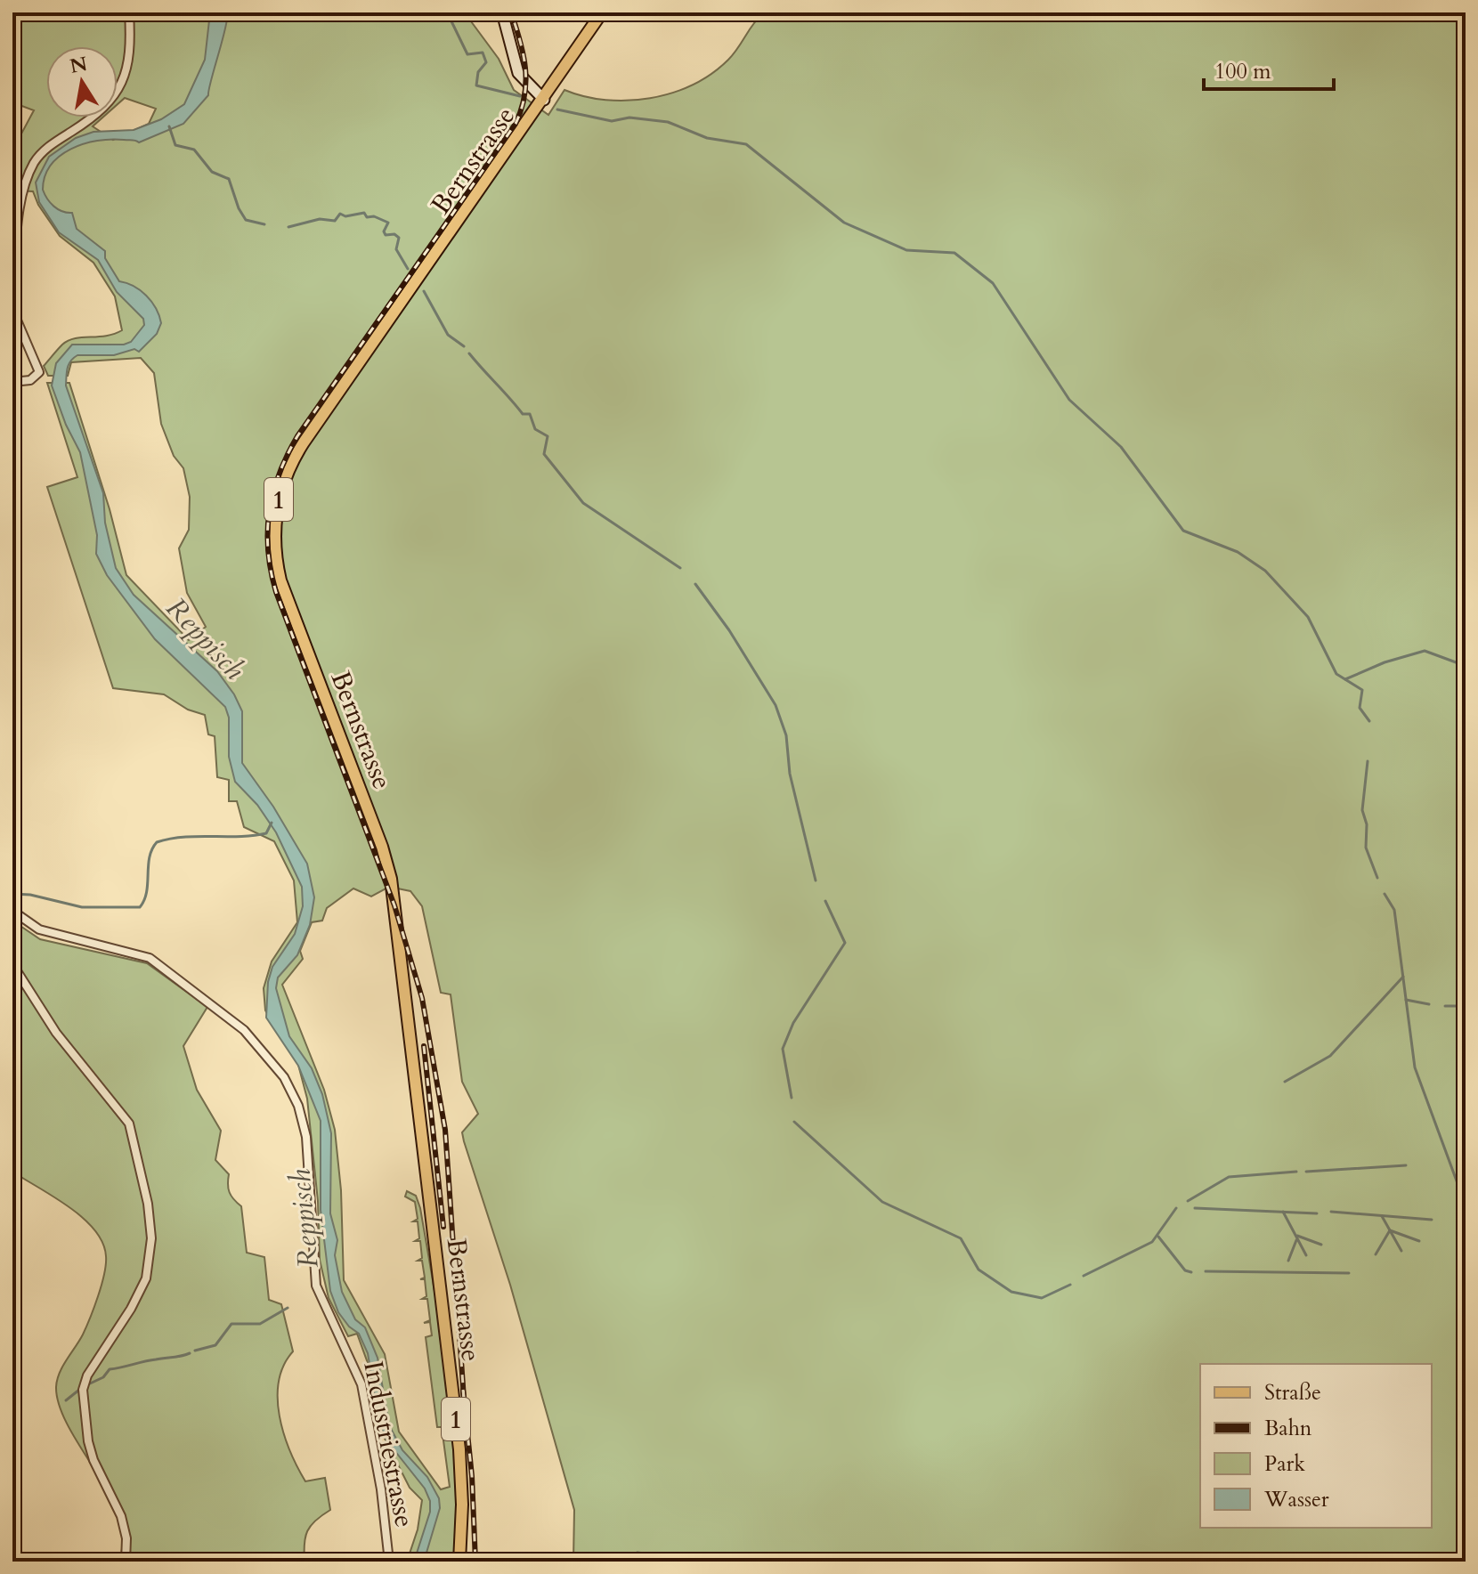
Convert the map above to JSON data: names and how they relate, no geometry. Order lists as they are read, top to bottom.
{
  "streets": {
    "main road": ["Bernstrasse", "1"],
    "street": ["Industriestrasse"]
  },
  "water": ["Reppisch"],
  "legend": [
    "Straße",
    "Bahn",
    "Park",
    "Wasser"
  ],
  "scale_bar": "100 m",
  "north": "top"
}
